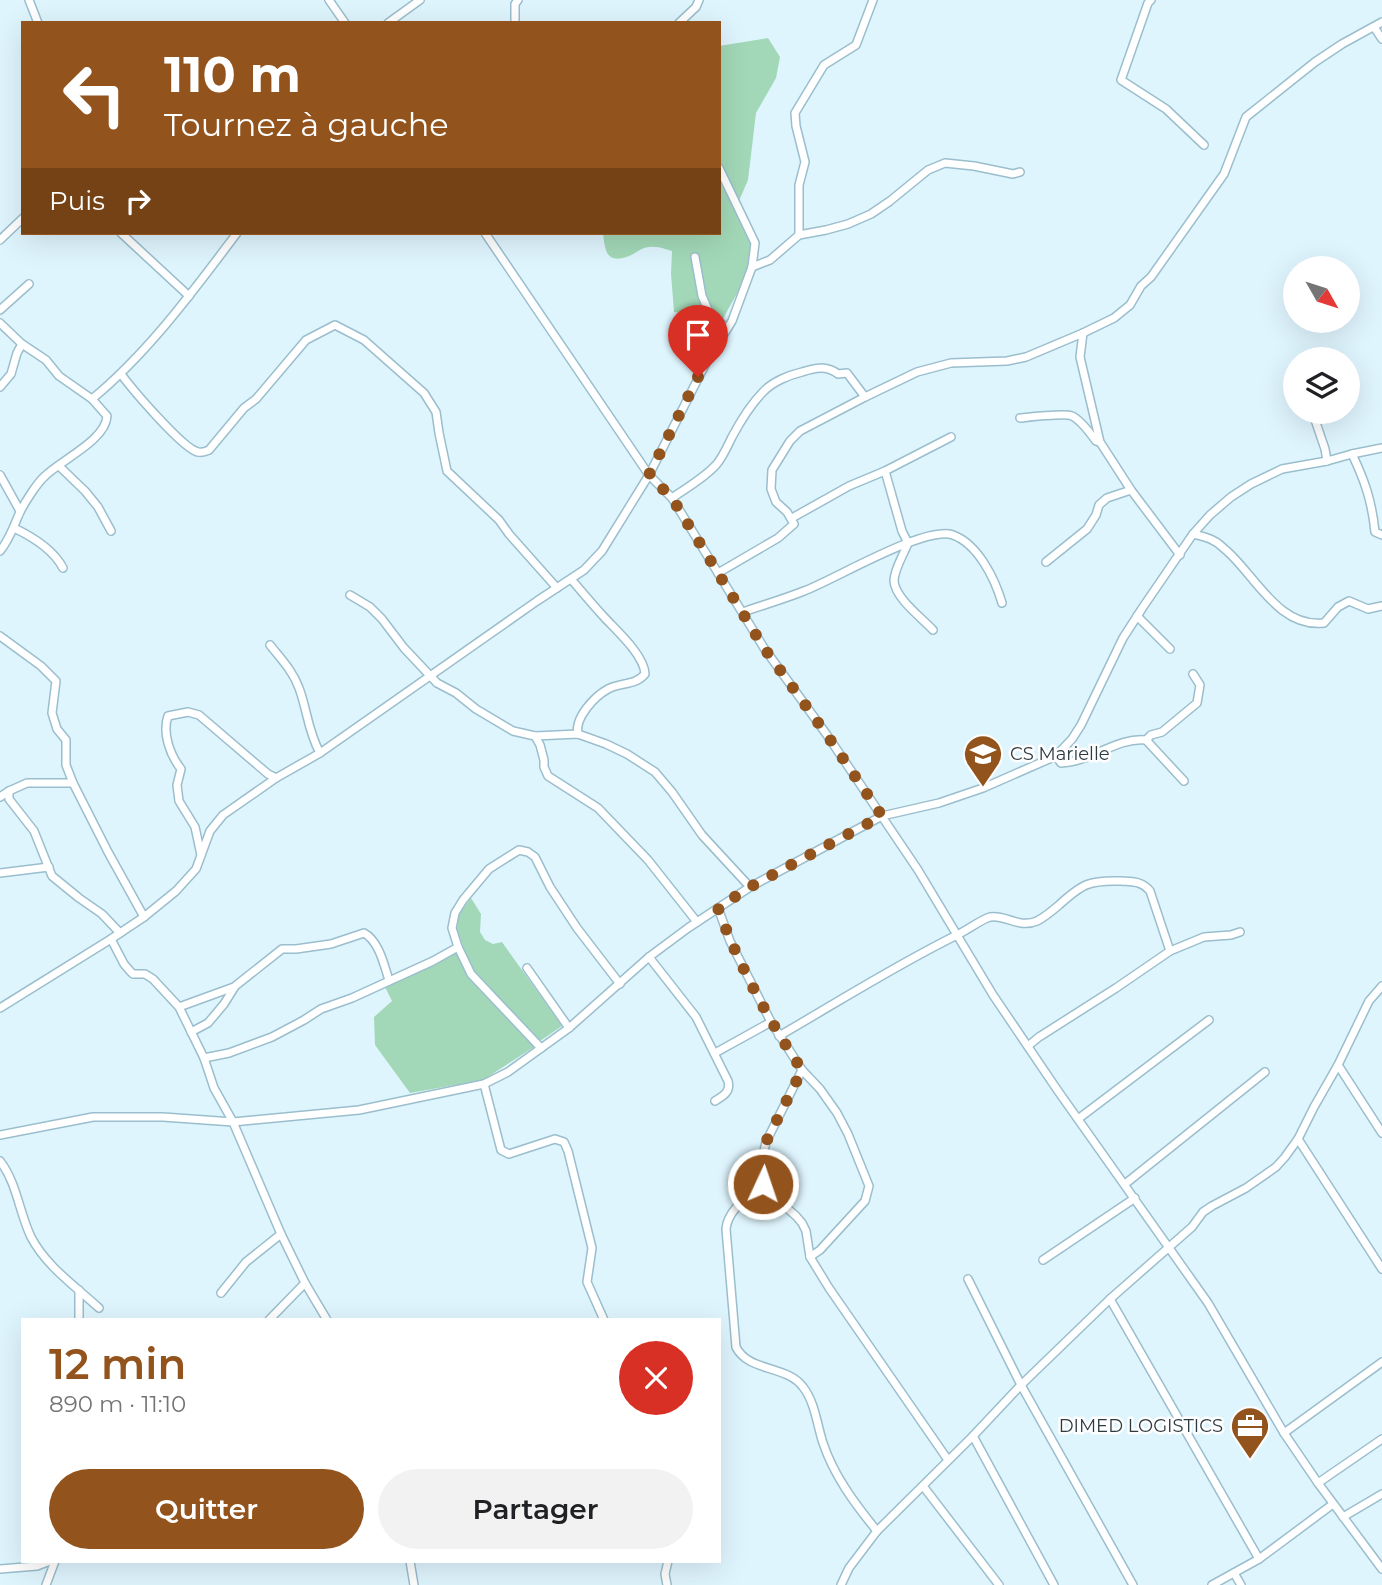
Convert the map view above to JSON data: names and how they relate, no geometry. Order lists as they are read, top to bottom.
{
  "places": {
    "school or university": ["CS Marielle"],
    "office": ["DIMED LOGISTICS"]
  },
  "north": "bottom right",
  "page": {
    "turn": ["110 m", "Tournez à gauche"],
    "then": "Puis",
    "heading": ["12 min", "890 m · 11:10"],
    "buttons": ["Quitter", "Partager"]
  }
}
